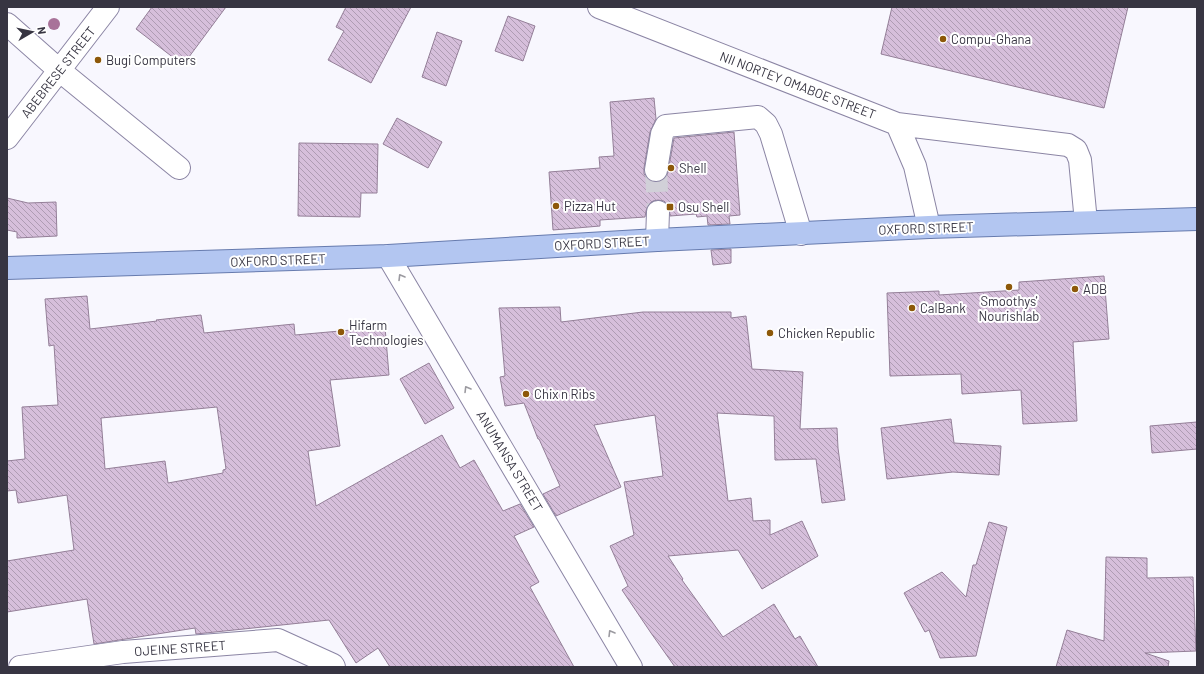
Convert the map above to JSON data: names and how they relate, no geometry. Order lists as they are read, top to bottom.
{
  "streets": {
    "main road": ["OXFORD STREET"],
    "street": [
      "ABEBRESE STREET",
      "NII NORTEY OMABOE STREET",
      "ANUMANSA STREET",
      "OJEINE STREET"
    ]
  },
  "crossings": [
    ["NII NORTEY OMABOE STREET", "OXFORD STREET"],
    ["OXFORD STREET", "ANUMANSA STREET"]
  ],
  "one_way": ["ANUMANSA STREET"],
  "places": {
    "other": [
      "Compu-Ghana",
      "Bugi Computers",
      "Shell",
      "Pizza Hut",
      "Smoothys' Nourishlab",
      "ADB",
      "CalBank",
      "Hifarm Technologies",
      "Chicken Republic",
      "Chix n Ribs"
    ],
    "transit": ["Osu Shell"]
  },
  "north": "right"
}
